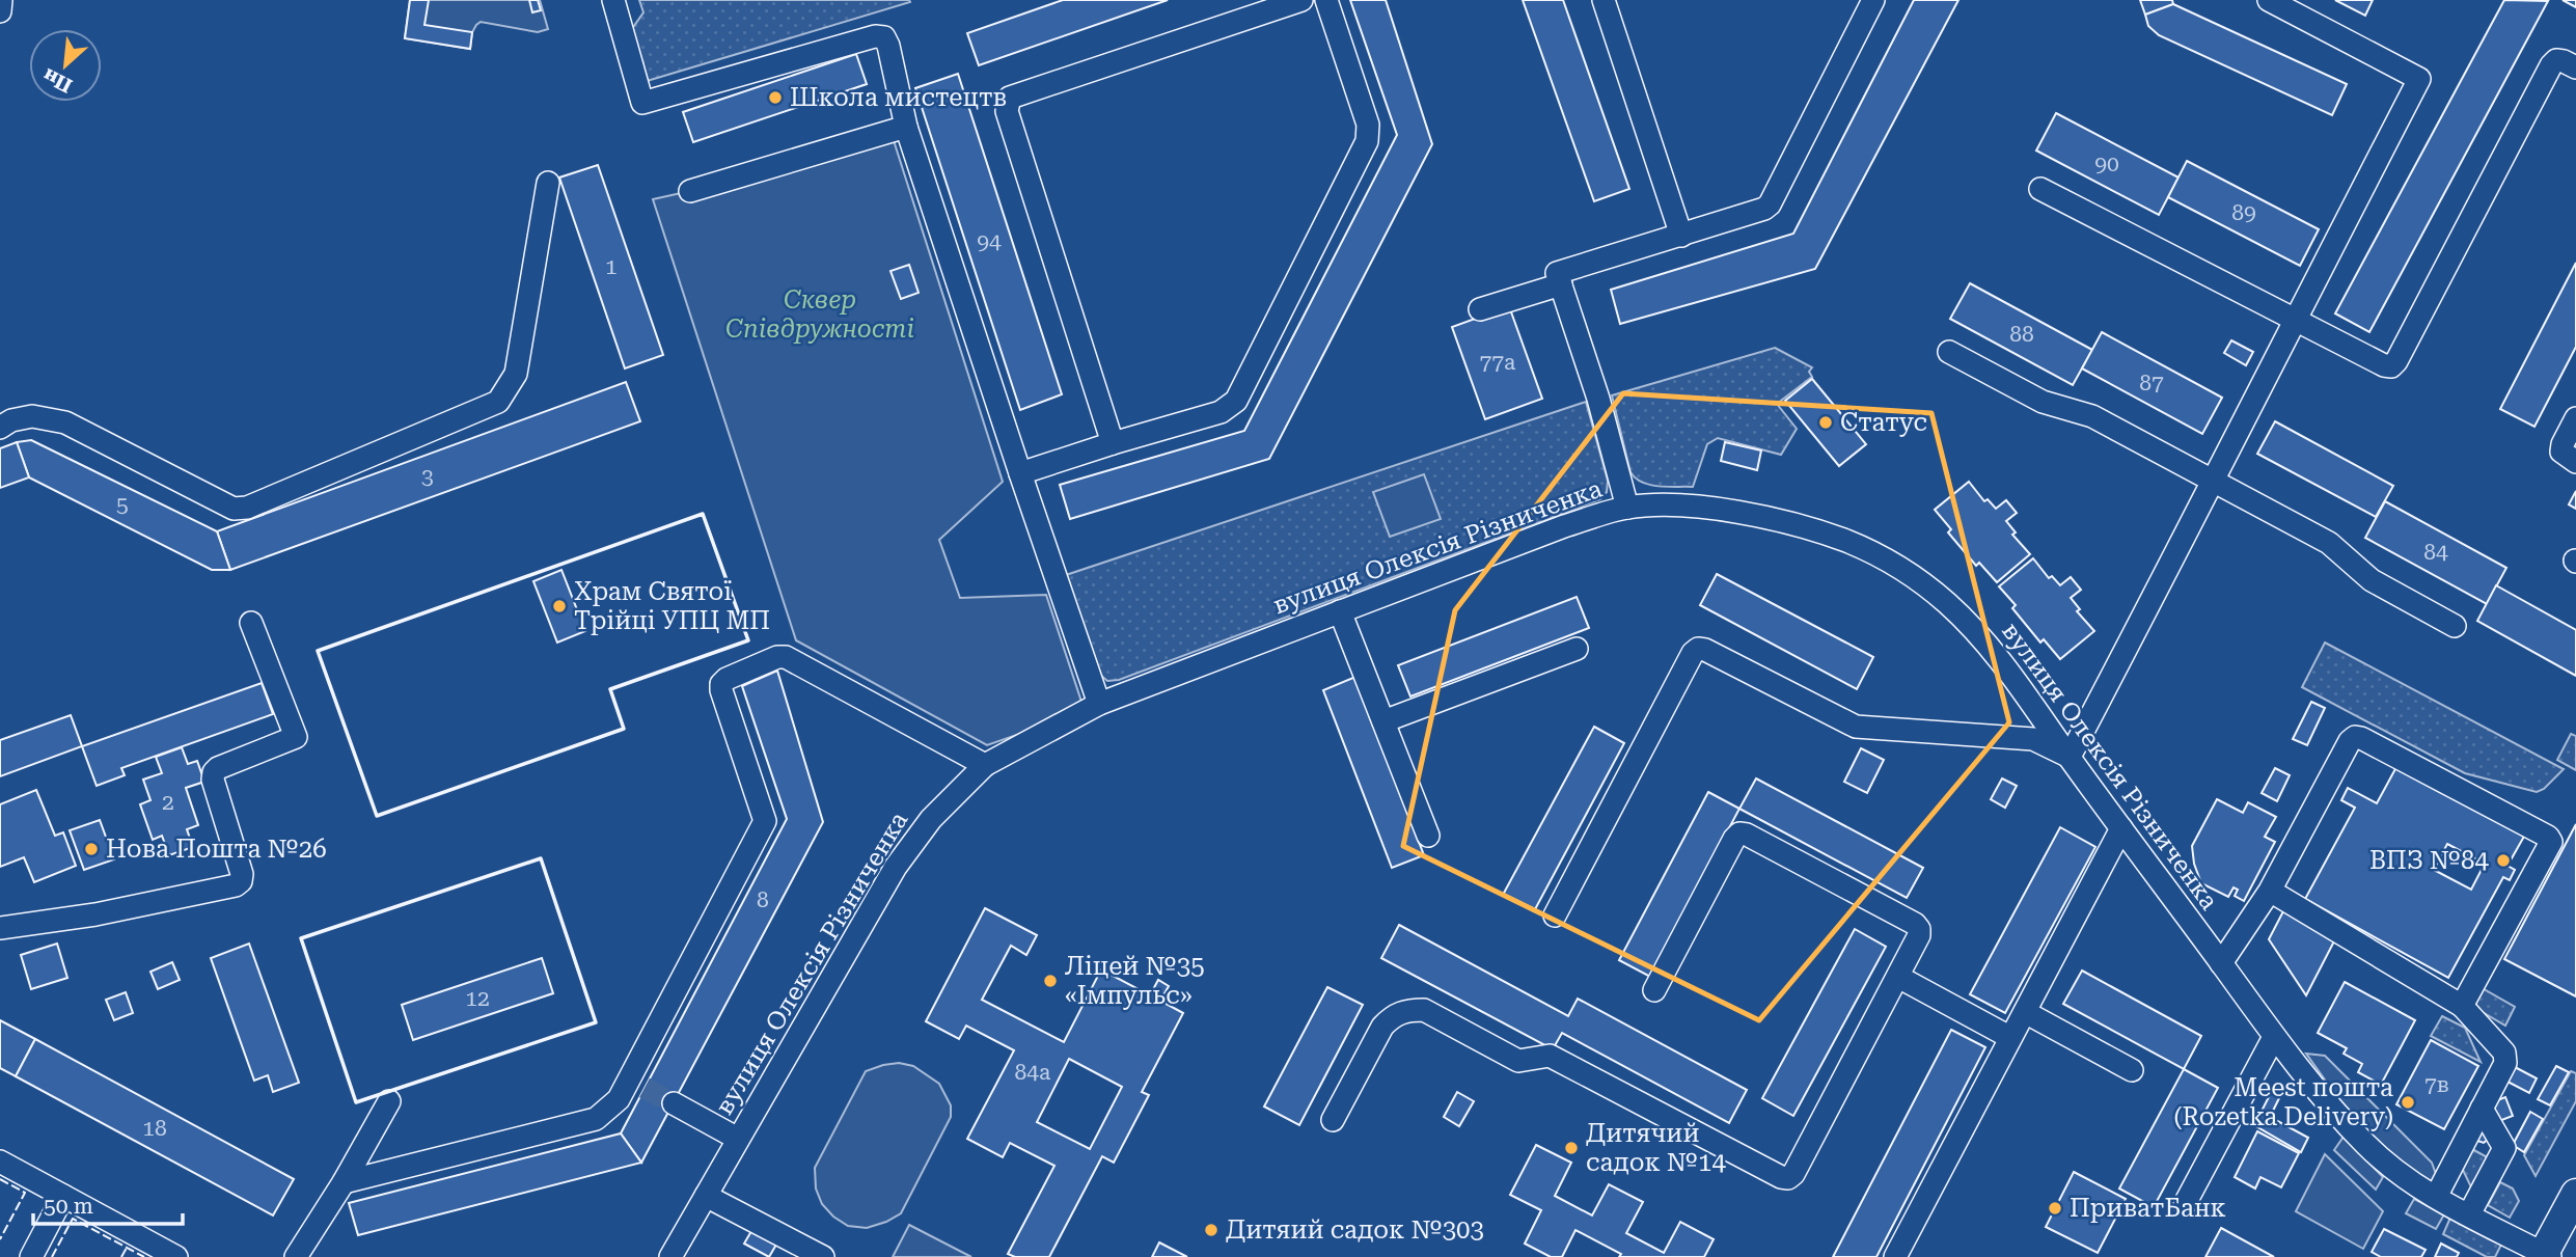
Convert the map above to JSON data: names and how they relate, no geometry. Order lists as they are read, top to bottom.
{
  "streets": {
    "street": ["вулиця Олексія Різниченка"]
  },
  "parks": ["Сквер Співдружності"],
  "places": [
    "Школа мистецтв",
    "Статус",
    "Храм Святої Трійці УПЦ МП",
    "Нова Пошта №26",
    "ВПЗ №84",
    "Ліцей №35 «Імпульс»",
    "Meest пошта (Rozetka Delivery)",
    "Дитячий садок №14",
    "ПриватБанк",
    "Дитяий садок №303"
  ],
  "house_numbers": [
    "90",
    "89",
    "94",
    "1",
    "88",
    "77а",
    "87",
    "3",
    "5",
    "84",
    "2",
    "8",
    "12",
    "84а",
    "7в",
    "18"
  ],
  "scale_bar": "50 m",
  "north": "bottom left"
}
